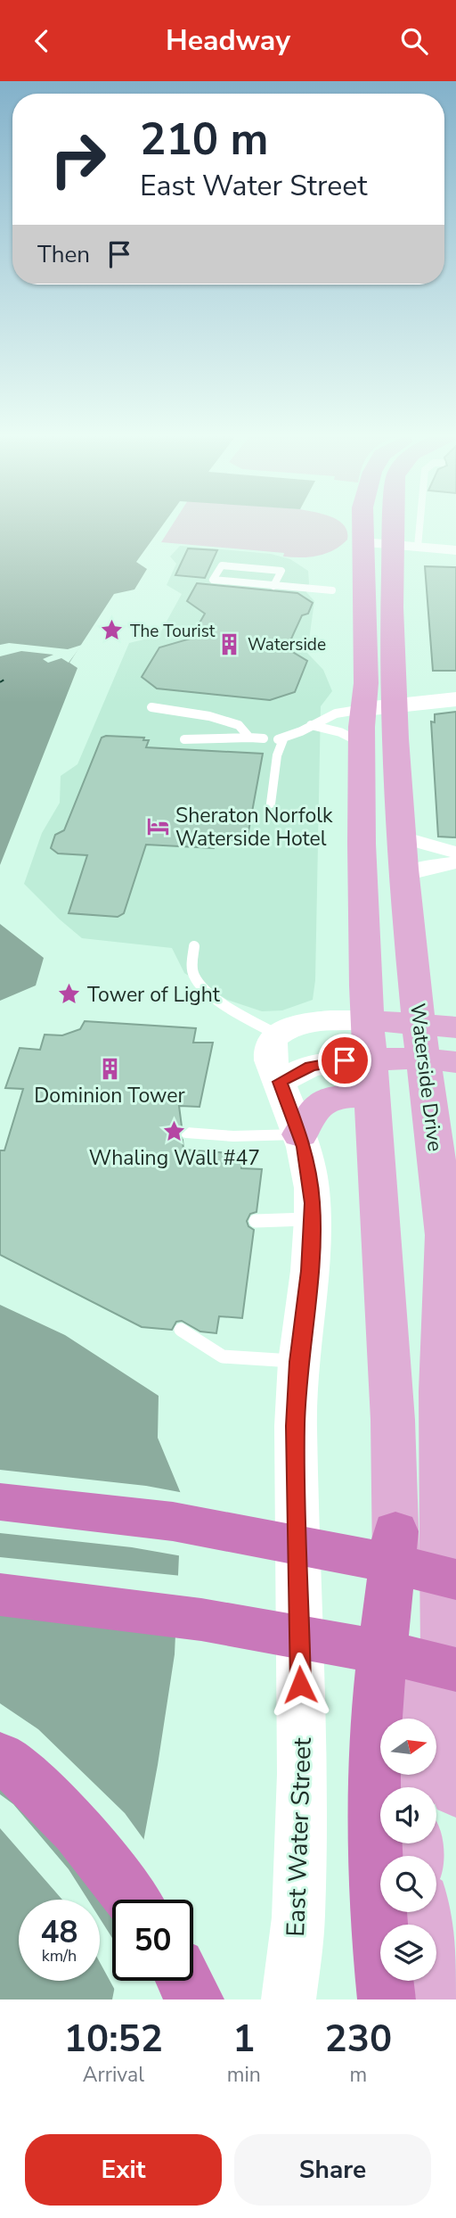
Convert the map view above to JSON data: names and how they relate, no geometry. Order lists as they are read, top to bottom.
{
  "streets": {
    "main road": ["Waterside Drive", "East Water Street"]
  },
  "places": {
    "place": ["The Tourist", "Tower of Light", "Whaling Wall #47"],
    "building": ["Waterside", "Dominion Tower"],
    "hotel": ["Sheraton Norfolk Waterside Hotel"]
  },
  "north": "right",
  "page": {
    "header": "Headway",
    "turn": ["210 m", "East Water Street"],
    "then": "Then",
    "speed": "48 km/h",
    "limit": "50",
    "eta": [
      "10:52",
      "Arrival",
      "1",
      "min",
      "230",
      "m"
    ],
    "buttons": ["Exit", "Share"]
  }
}
